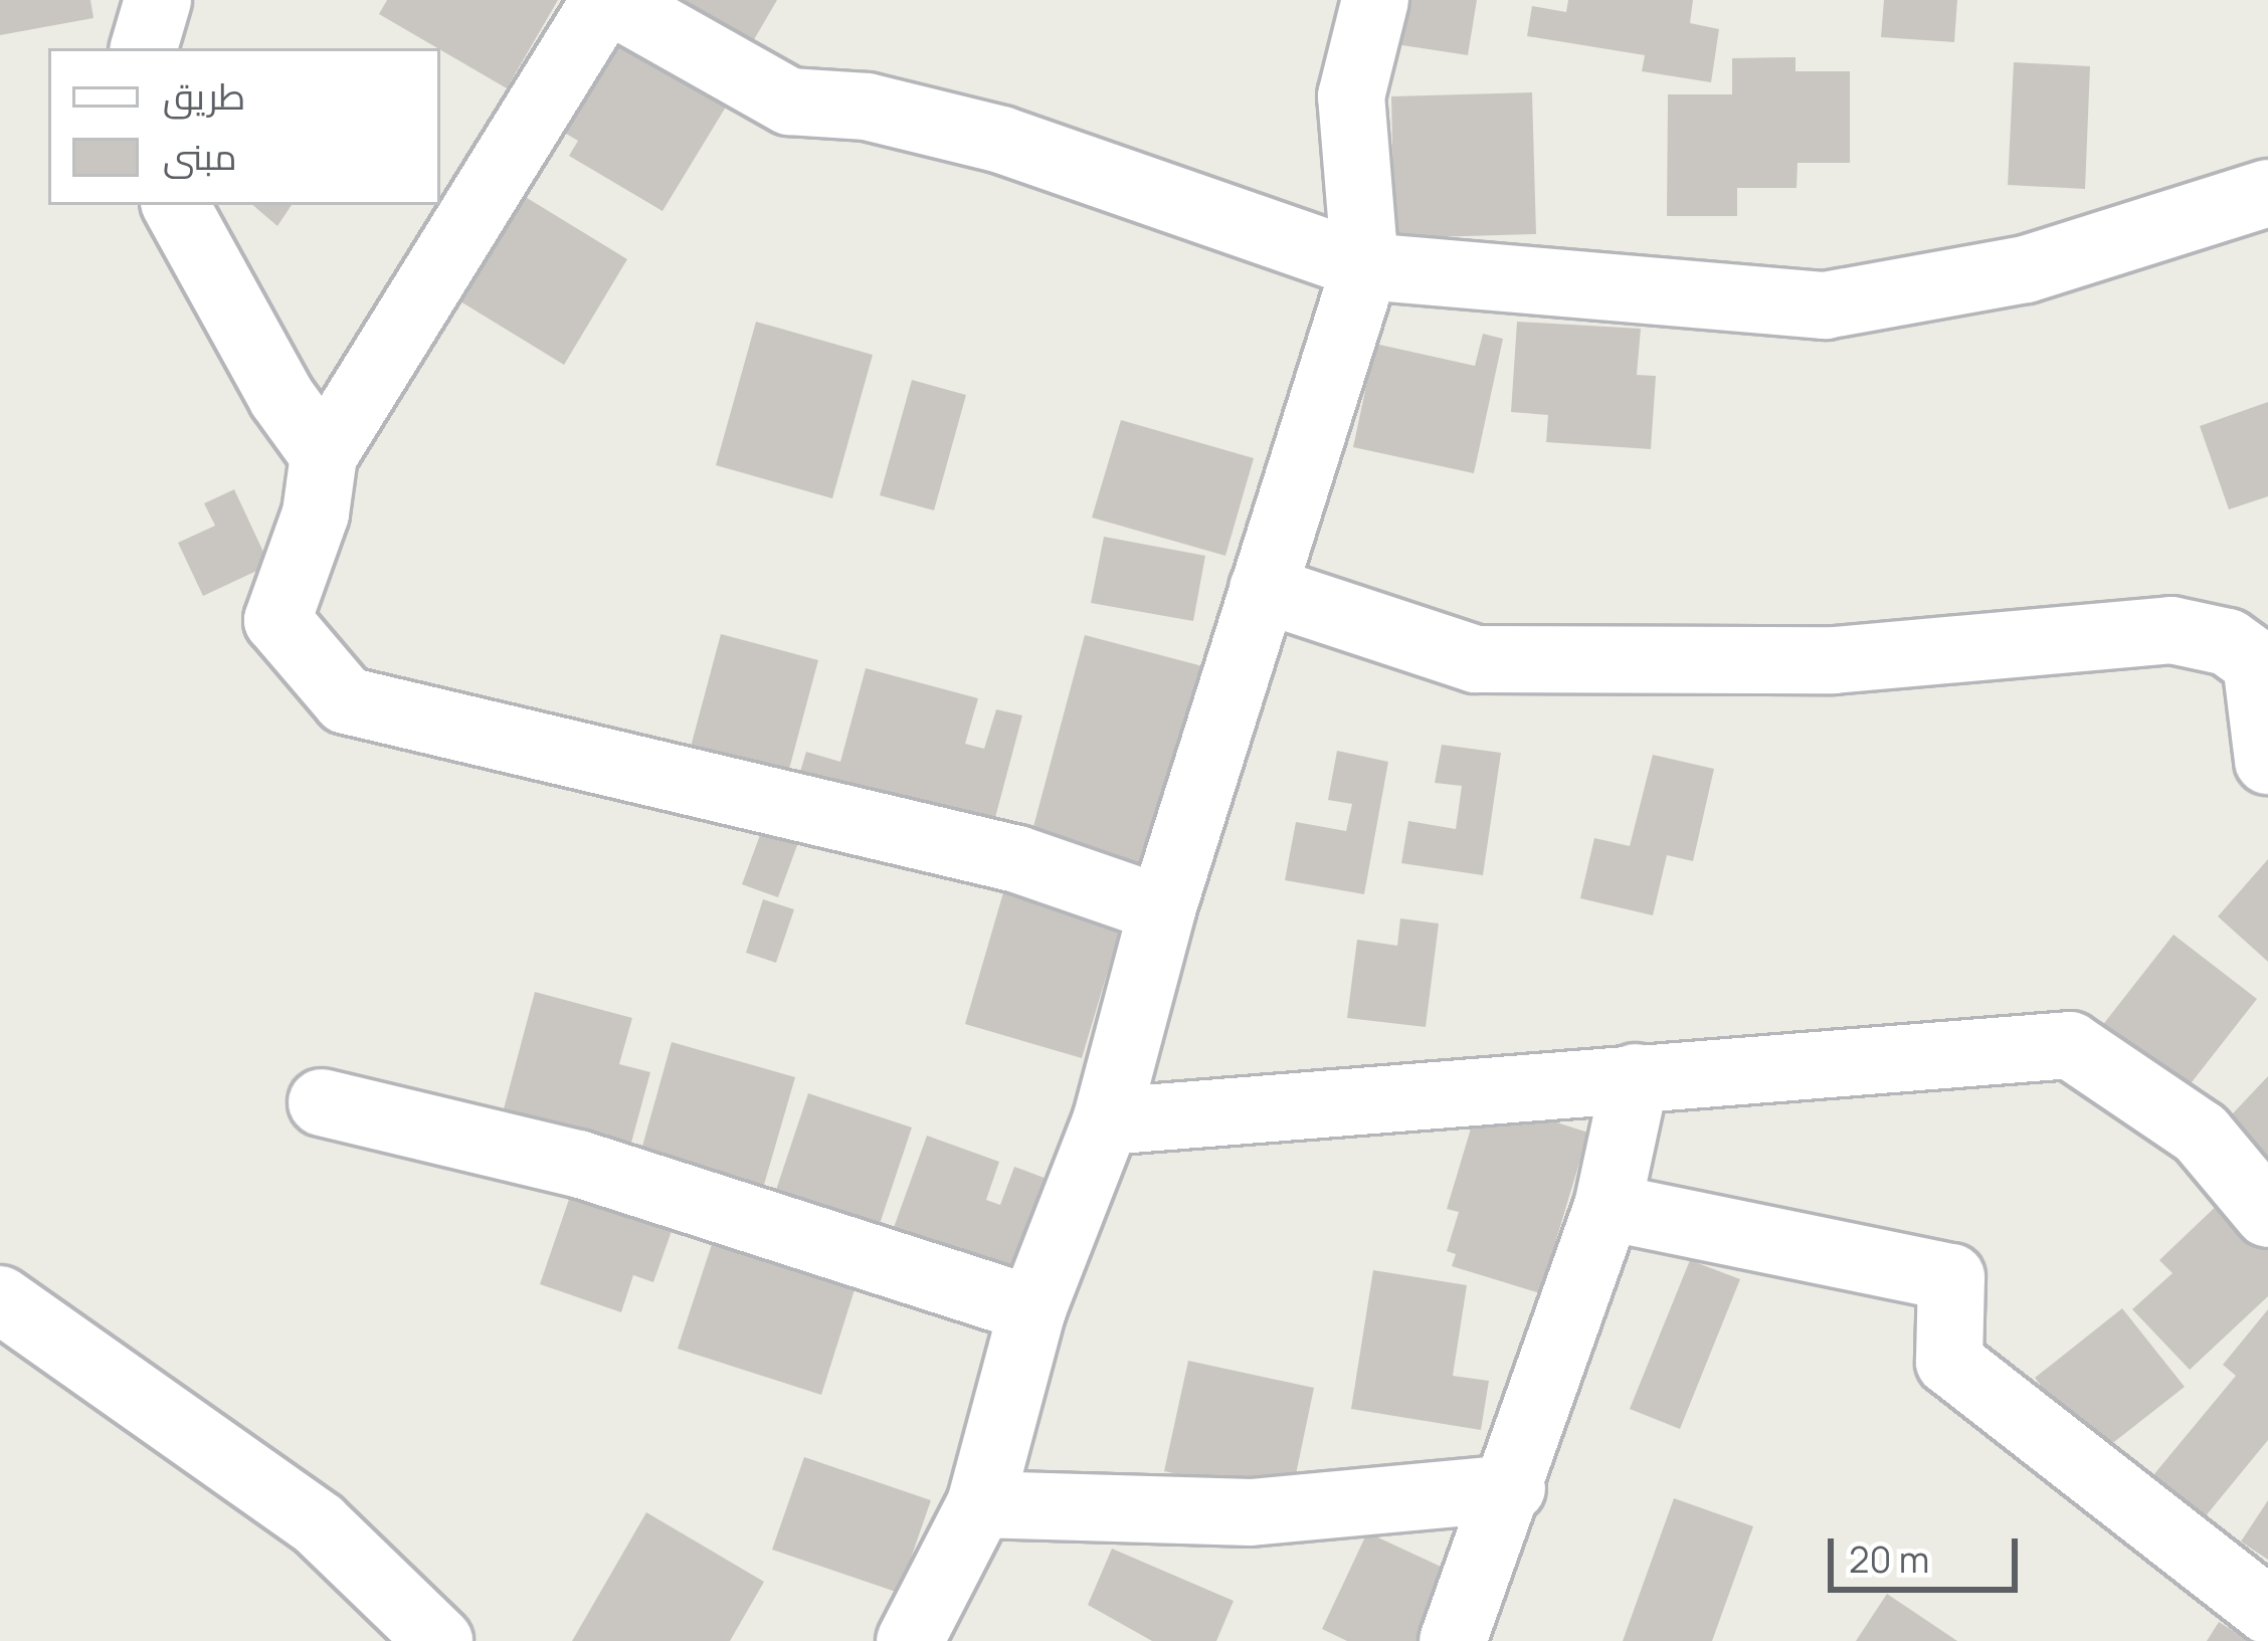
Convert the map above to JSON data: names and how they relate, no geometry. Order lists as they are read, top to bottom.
{
  "legend": ["طريق", "مبنى"],
  "scale_bar": "20 m"
}
